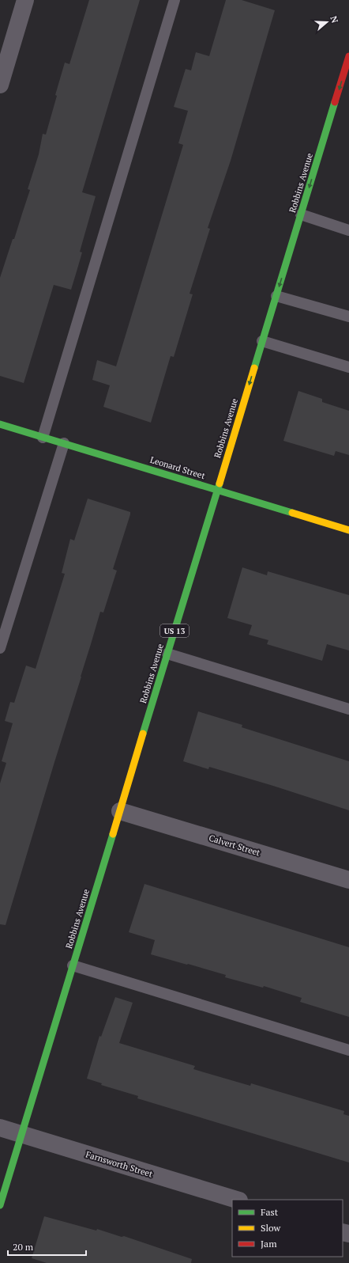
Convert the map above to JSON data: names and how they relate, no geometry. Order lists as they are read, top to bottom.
{
  "streets": {
    "main road": ["Robbins Avenue", "Leonard Street", "US 13"],
    "street": ["Calvert Street", "Farnsworth Street"]
  },
  "crossings": [
    ["Robbins Avenue", "Leonard Street"],
    ["Robbins Avenue", "Calvert Street"],
    ["Robbins Avenue", "Farnsworth Street"]
  ],
  "legend": ["Fast", "Slow", "Jam"],
  "scale_bar": "20 m",
  "north": "right"
}
